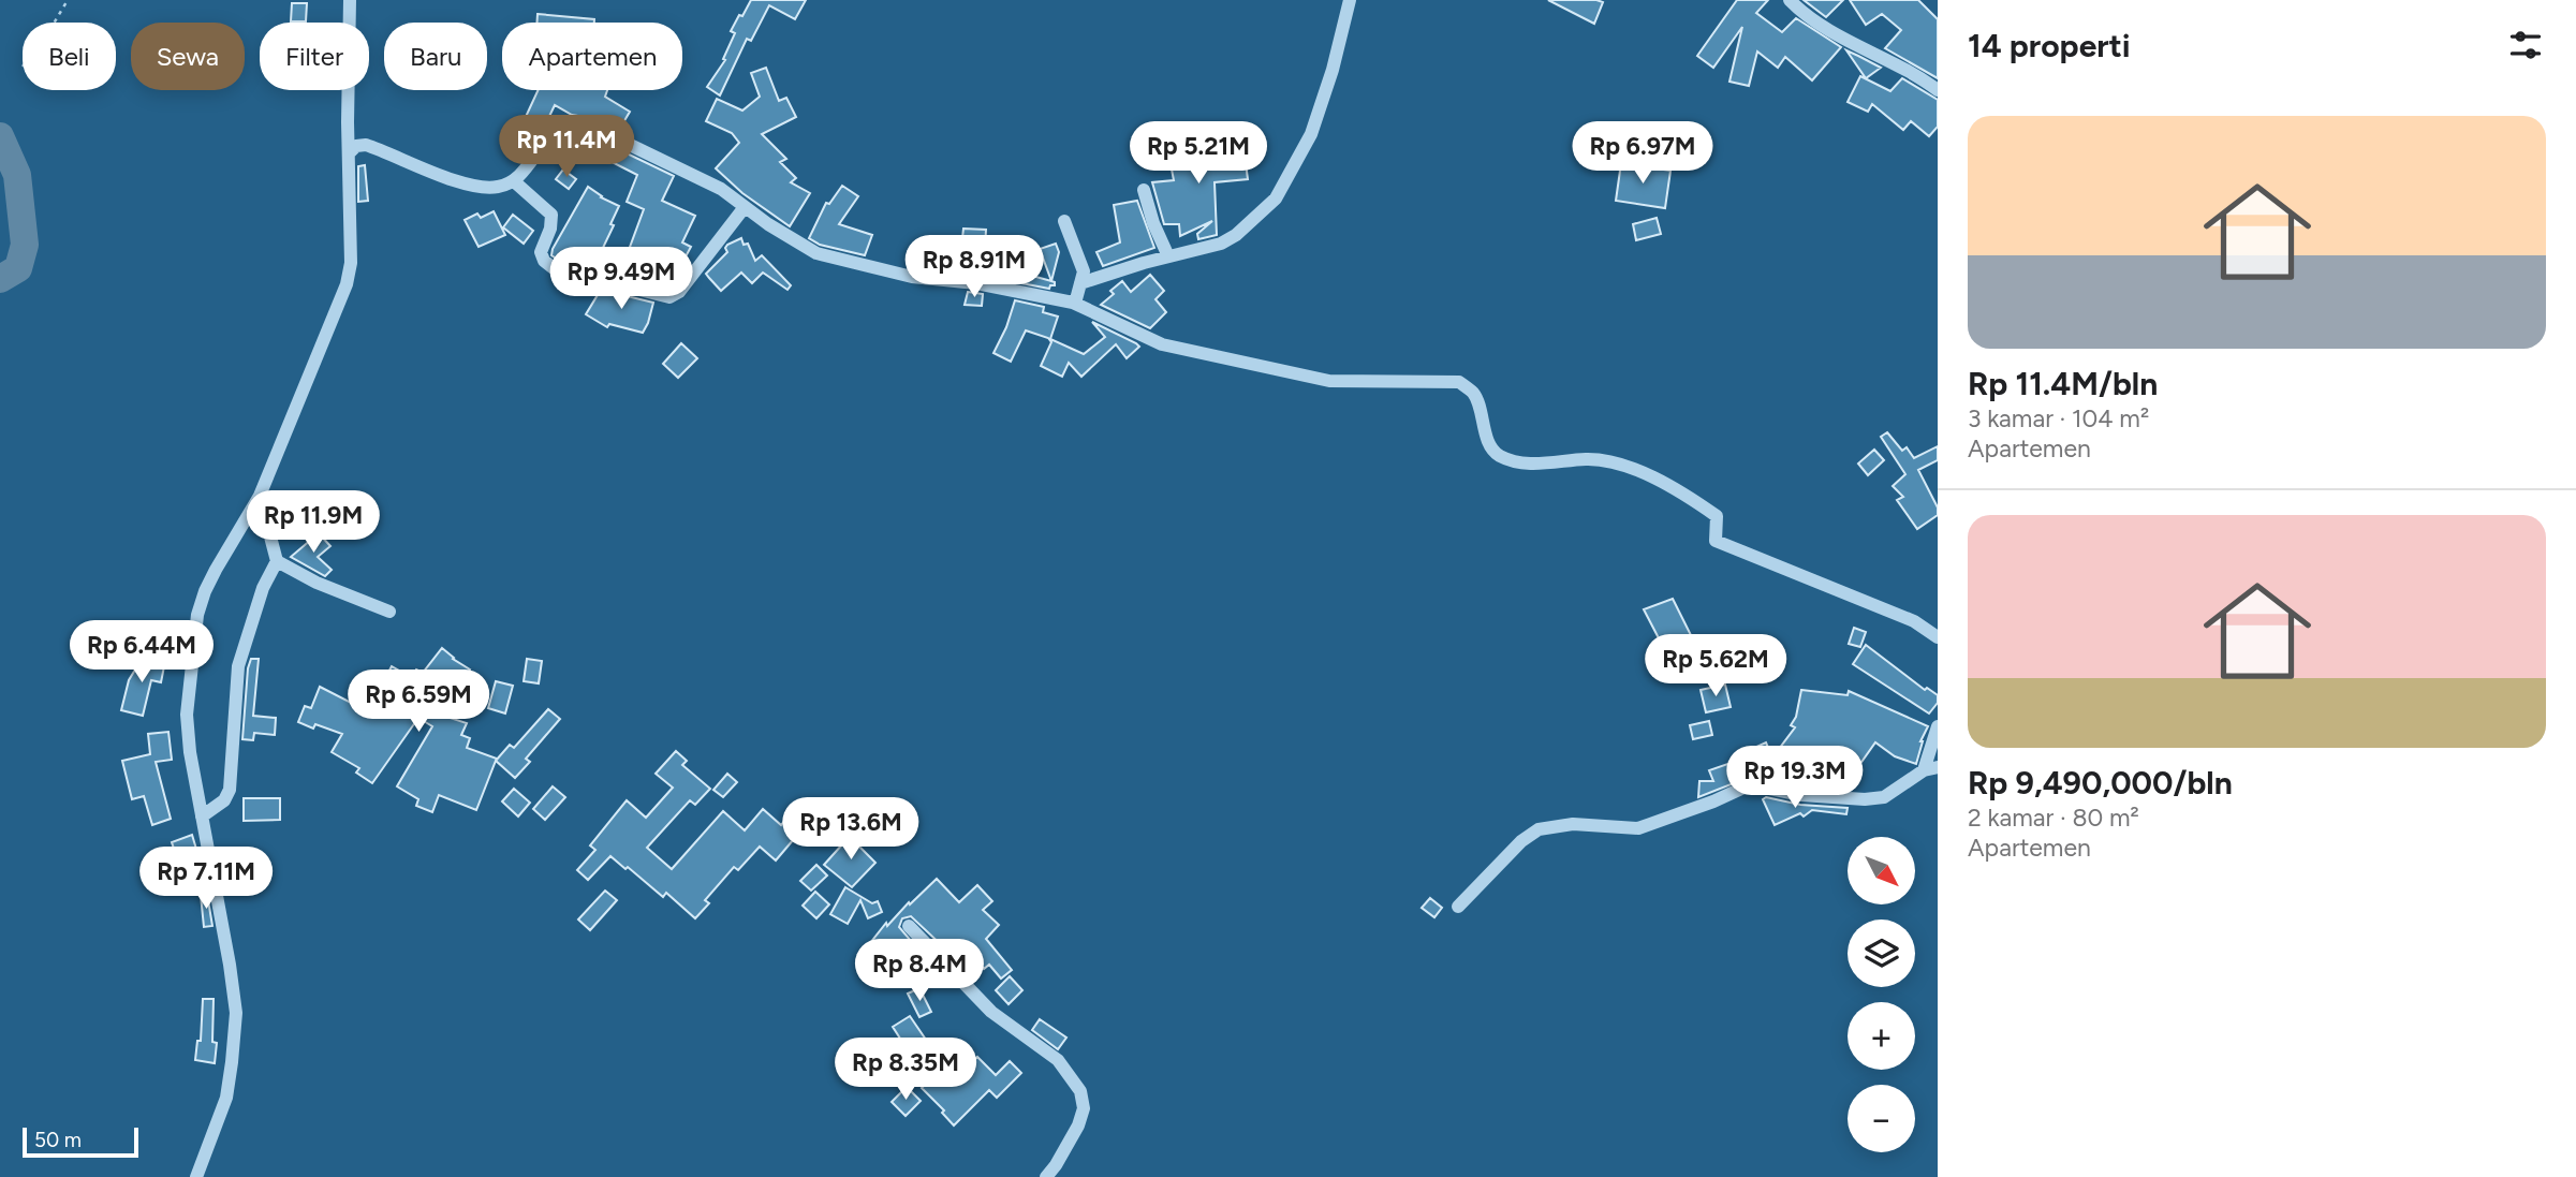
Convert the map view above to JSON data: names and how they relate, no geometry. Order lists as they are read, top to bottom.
{
  "scale_bar": "50 m",
  "north": "bottom right",
  "page": {
    "heading": "14 properti",
    "chip": [
      "Beli",
      "Sewa",
      "Filter",
      "Baru",
      "Apartemen"
    ],
    "list": [
      {
        "name": "Rp 11.4M/bln",
        "note": "3 kamar · 104 m² · Apartemen"
      },
      {
        "name": "Rp 9,490,000/bln",
        "note": "2 kamar · 80 m² · Apartemen"
      }
    ],
    "price": [
      "Rp 11.4M",
      "Rp 5.21M",
      "Rp 6.97M",
      "Rp 8.91M",
      "Rp 9.49M",
      "Rp 11.9M",
      "Rp 6.44M",
      "Rp 5.62M",
      "Rp 6.59M",
      "Rp 19.3M",
      "Rp 13.6M",
      "Rp 7.11M",
      "Rp 8.4M",
      "Rp 8.35M"
    ],
    "map_buttons": ["+", "−"],
    "scale": "50 m"
  }
}
